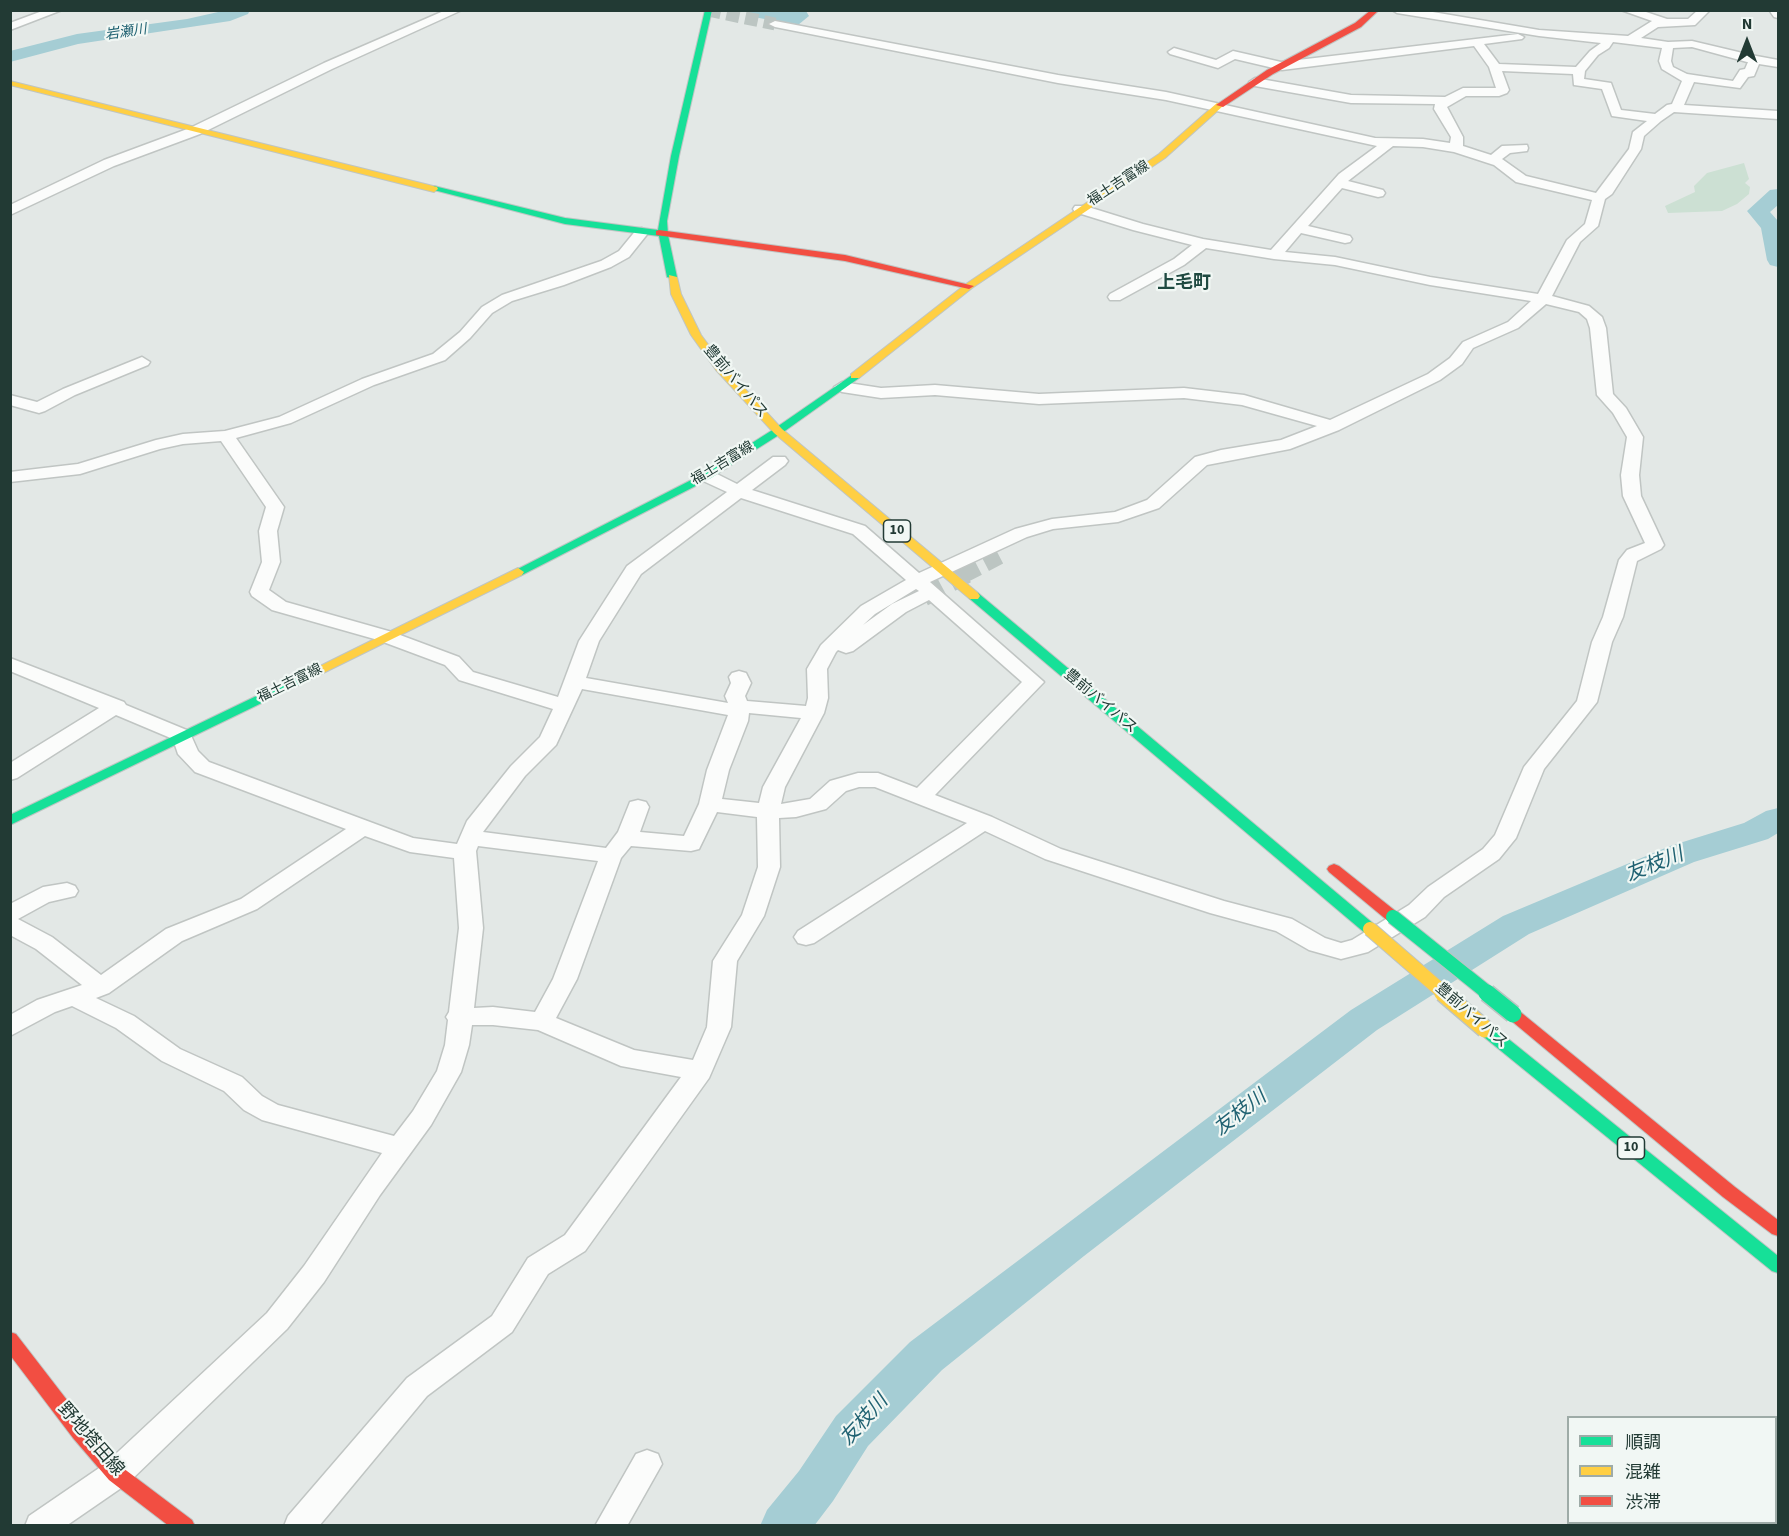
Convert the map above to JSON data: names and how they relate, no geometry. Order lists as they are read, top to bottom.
{
  "streets": {
    "main road": [
      "福土吉富線",
      "豊前バイパス",
      "10",
      "野地塔田線"
    ]
  },
  "crossings": [
    ["福土吉富線", "豊前バイパス"]
  ],
  "districts": ["上毛町"],
  "water": ["岩瀬川", "友枝川"],
  "legend": ["順調", "混雑", "渋滞"],
  "north": "top"
}
